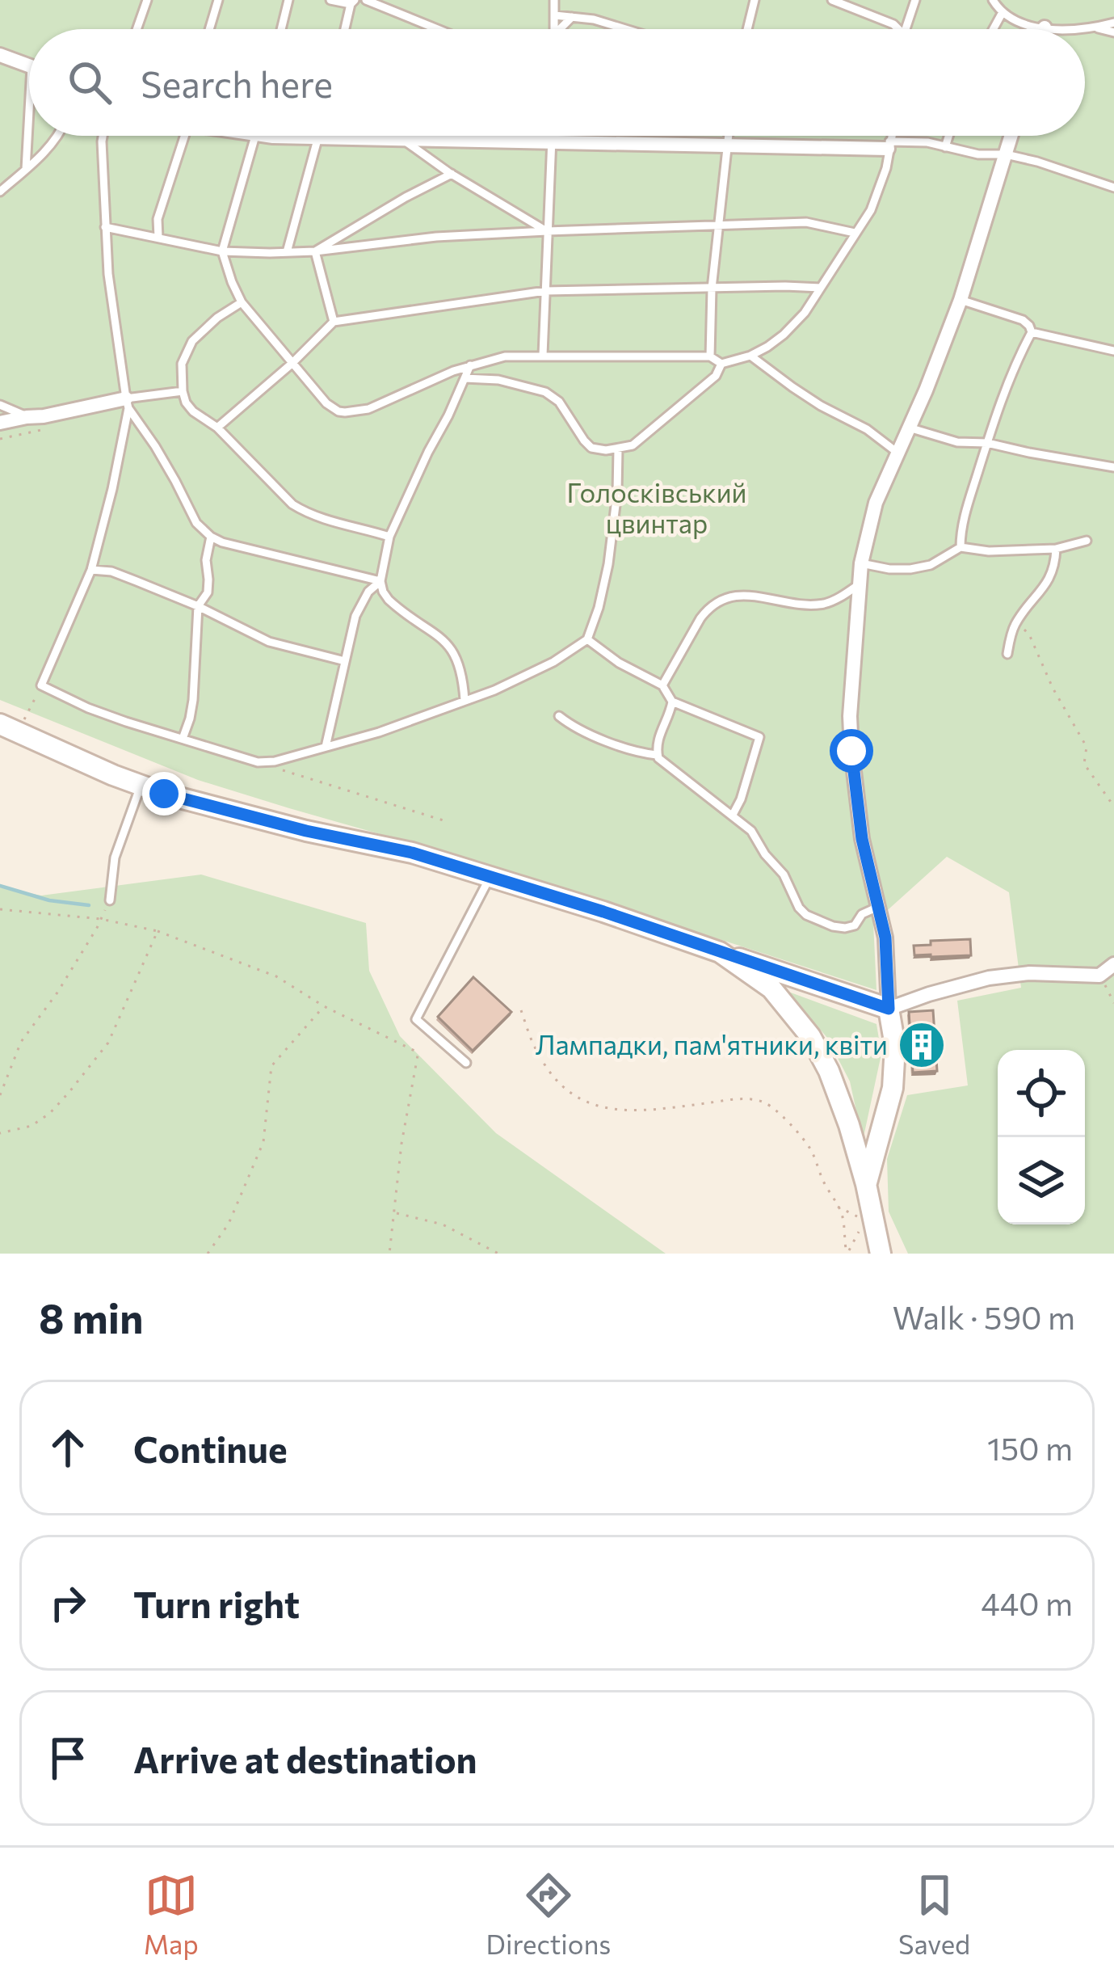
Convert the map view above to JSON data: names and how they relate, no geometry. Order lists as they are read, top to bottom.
{
  "parks": ["Голосківський цвинтар"],
  "places": {
    "building": ["Лампадки, пам'ятники, квіти"]
  },
  "page": {
    "search": "Search here",
    "heading": ["8 min", "Walk · 590 m"],
    "list": [
      ["Continue", "150 m"],
      ["Turn right", "440 m"],
      "Arrive at destination"
    ],
    "nav": ["Map", "Directions", "Saved"]
  }
}
